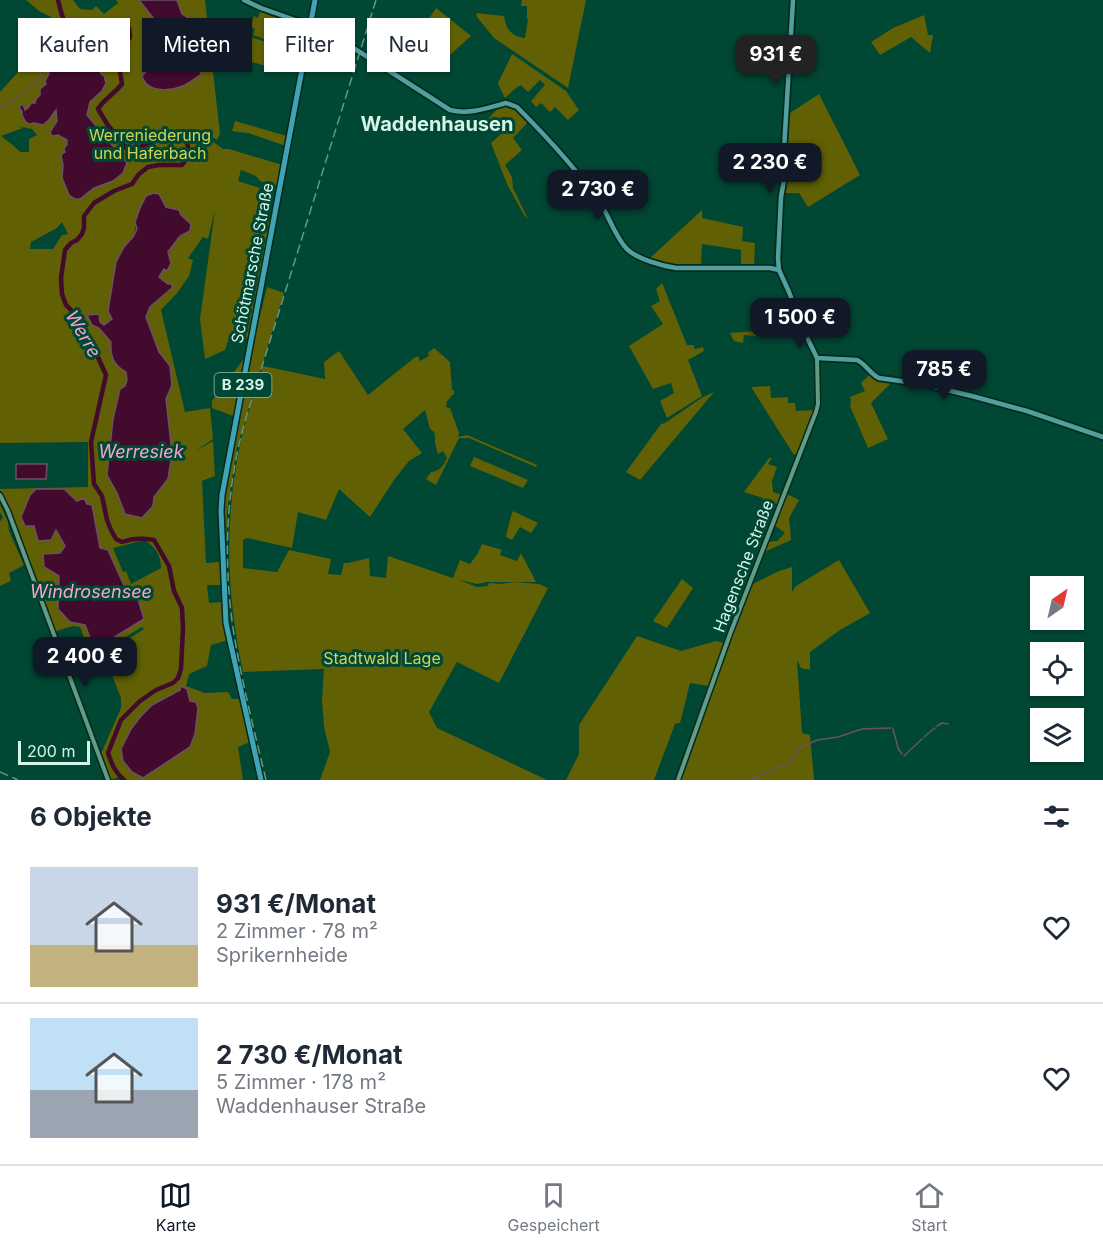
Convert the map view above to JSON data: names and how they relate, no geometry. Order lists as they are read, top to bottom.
{
  "streets": {
    "main road": ["Schötmarsche Straße", "B 239"],
    "street": ["Hagensche Straße"]
  },
  "districts": ["Waddenhausen"],
  "water": ["Werre", "Werresiek", "Windrosensee"],
  "parks": ["Werreniederung und Haferbach", "Stadtwald Lage"],
  "scale_bar": "200 m",
  "north": "top right",
  "page": {
    "chip": [
      "Kaufen",
      "Mieten",
      "Filter",
      "Neu"
    ],
    "price": [
      "931 €",
      "2 230 €",
      "2 730 €",
      "1 500 €",
      "785 €",
      "2 400 €"
    ],
    "scale": "200 m",
    "heading": "6 Objekte",
    "list": [
      {
        "name": "931 €/Monat",
        "note": "2 Zimmer · 78 m² · Sprikernheide"
      },
      {
        "name": "2 730 €/Monat",
        "note": "5 Zimmer · 178 m² · Waddenhauser Straße"
      }
    ],
    "tabs": ["Karte", "Gespeichert", "Start"]
  }
}
